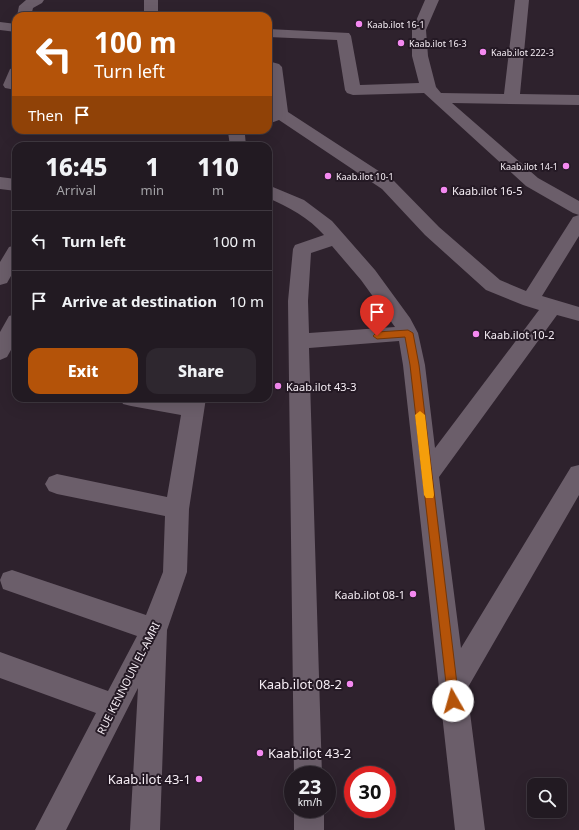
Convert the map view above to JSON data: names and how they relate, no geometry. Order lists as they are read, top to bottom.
{
  "streets": {
    "street": ["RUE KENNOUN EL-AMRI"]
  },
  "places": [
    "Kaab.ilot 16-1",
    "Kaab.ilot 16-3",
    "Kaab.ilot 222-3",
    "Kaab.ilot 14-1",
    "Kaab.ilot 10-1",
    "Kaab.ilot 16-5",
    "Kaab.ilot 10-2",
    "Kaab.ilot 43-3",
    "Kaab.ilot 08-1",
    "Kaab.ilot 08-2",
    "Kaab.ilot 43-2",
    "Kaab.ilot 43-1"
  ],
  "page": {
    "turn": ["100 m", "Turn left"],
    "then": "Then",
    "eta": [
      "16:45",
      "Arrival",
      "1",
      "min",
      "110",
      "m"
    ],
    "list": [
      {
        "name": "Turn left",
        "value": "100 m"
      },
      {
        "name": "Arrive at destination",
        "value": "10 m"
      }
    ],
    "buttons": ["Exit", "Share"],
    "speed": "23 km/h",
    "limit": "30"
  }
}
